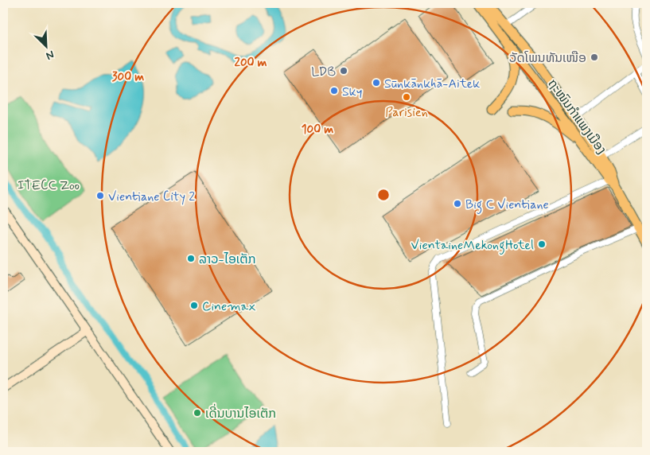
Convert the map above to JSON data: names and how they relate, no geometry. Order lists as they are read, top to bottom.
{
  "streets": {
    "main road": ["ຖະໜົນກຳແພງເມືອງ"]
  },
  "parks": ["ITECC Zoo"],
  "places": [
    "ວັດໂພນທັນເໜືອ",
    "LDB",
    "Sūnkānkhā-Aitek",
    "Sky",
    "Parisien",
    "Vientiane City 2",
    "Big C Vientiane",
    "VientaineMekongHotel",
    "ລາວ-ໄອເຕັກ",
    "Cinemax",
    "ເດີ່ນບານໄອເຕັກ"
  ],
  "north": "bottom right",
  "rings": ["200 m", "300 m", "100 m"]
}
